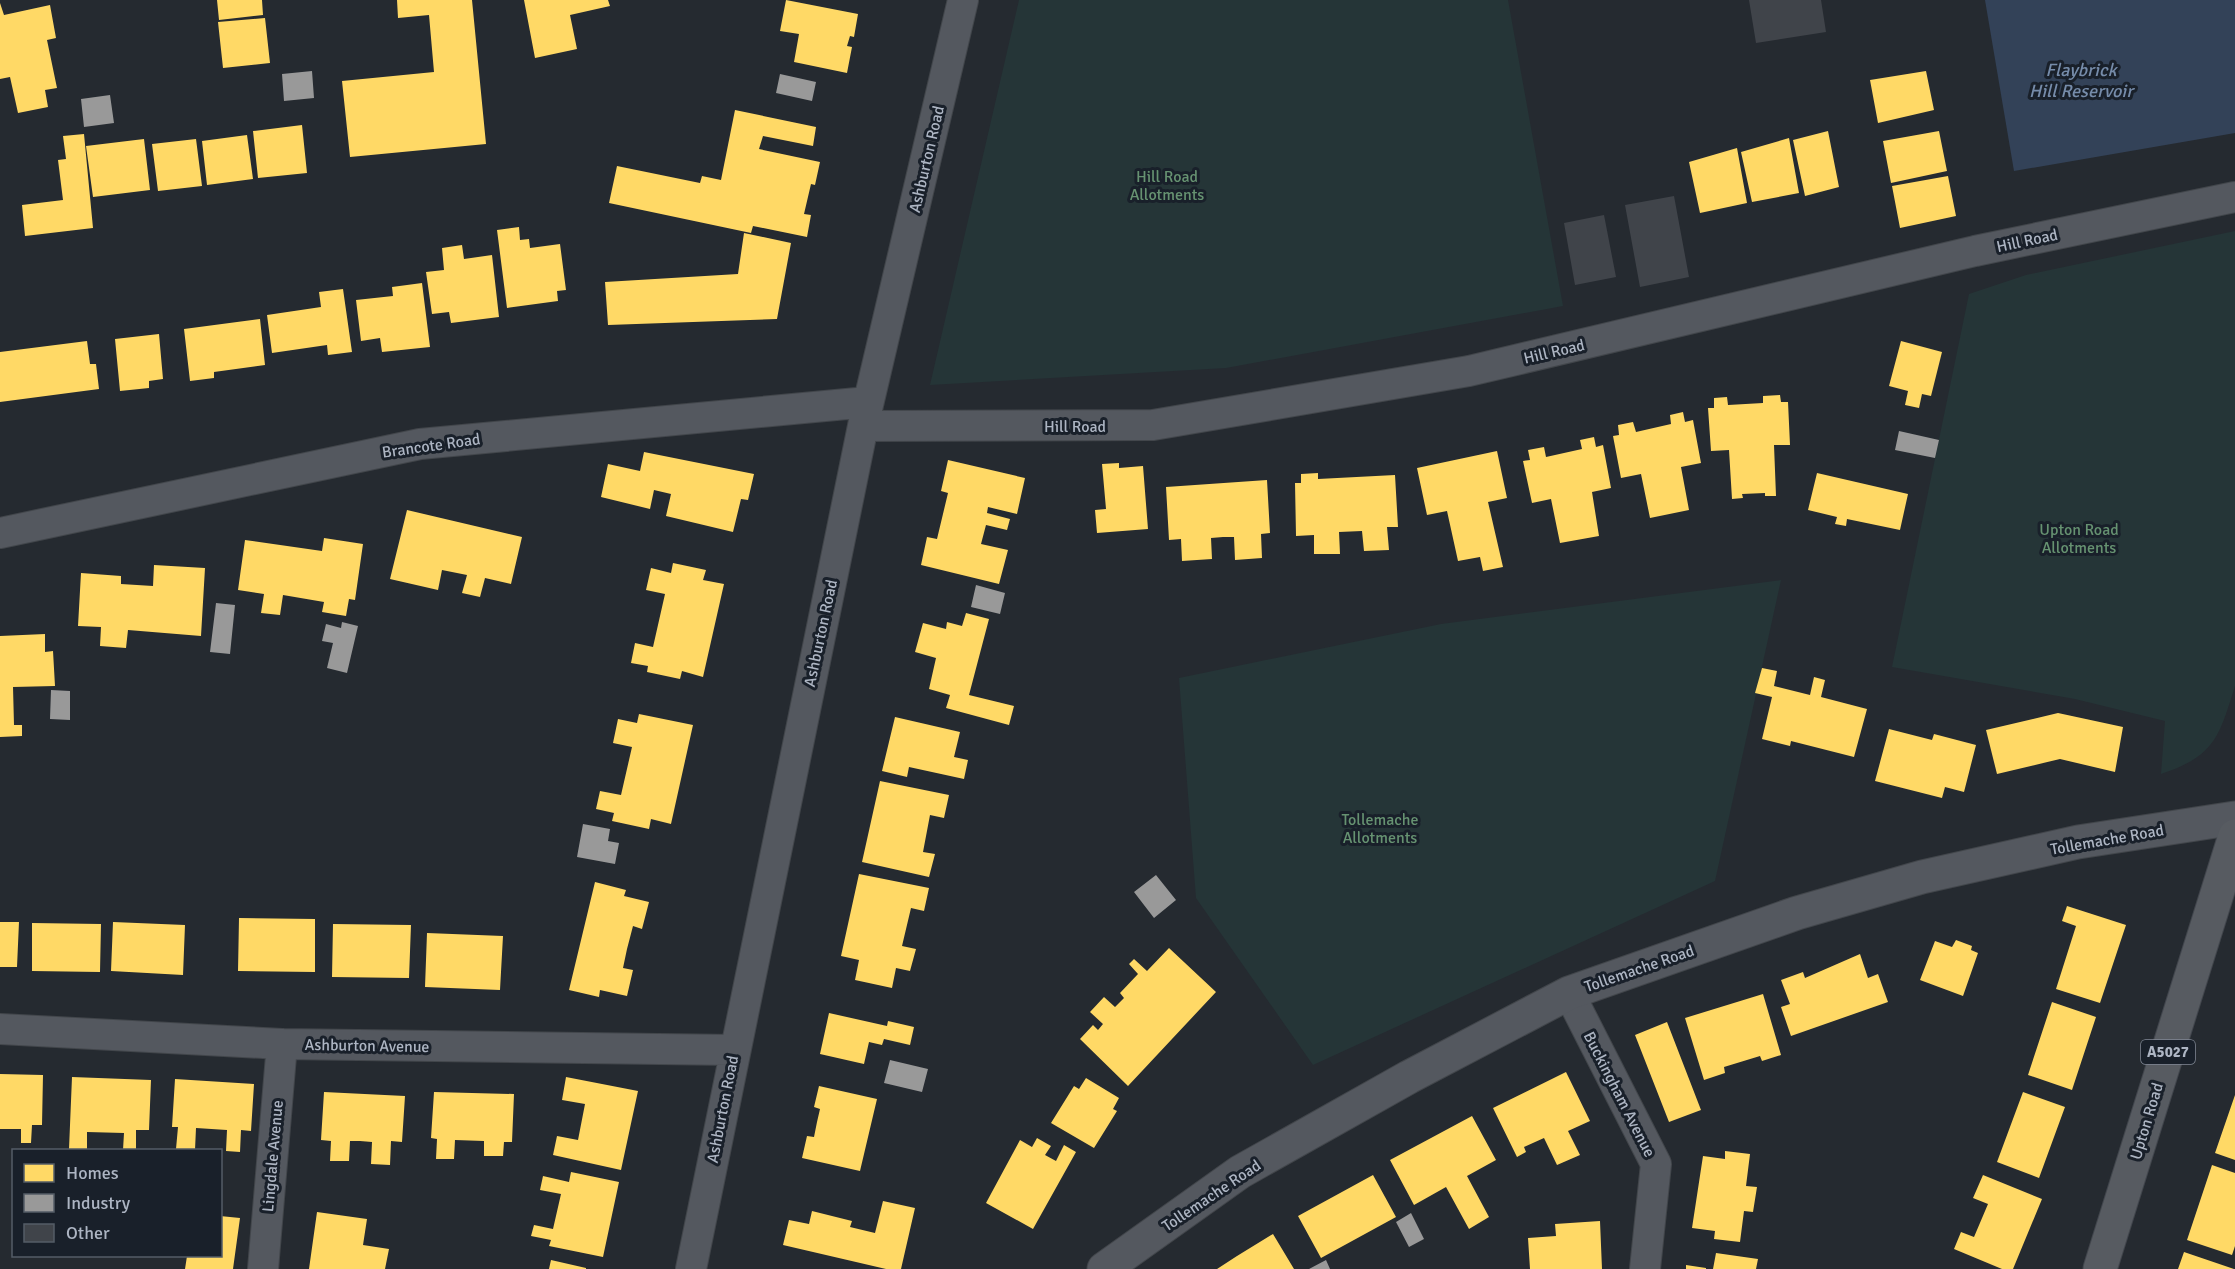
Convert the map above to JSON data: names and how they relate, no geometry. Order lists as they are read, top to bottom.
{
  "streets": {
    "main road": ["A5027", "Upton Road"],
    "street": [
      "Ashburton Road",
      "Hill Road",
      "Brancote Road",
      "Tollemache Road",
      "Ashburton Avenue",
      "Buckingham Avenue",
      "Lingdale Avenue"
    ]
  },
  "crossings": [
    ["Ashburton Road", "Hill Road"],
    ["Ashburton Road", "Brancote Road"],
    ["Ashburton Road", "Ashburton Avenue"],
    ["Hill Road", "Brancote Road"],
    ["Tollemache Road", "Buckingham Avenue"],
    ["Ashburton Avenue", "Lingdale Avenue"]
  ],
  "water": ["Flaybrick Hill Reservoir"],
  "parks": ["Hill Road Allotments", "Upton Road Allotments", "Tollemache Allotments"],
  "legend": ["Homes", "Industry", "Other"]
}
